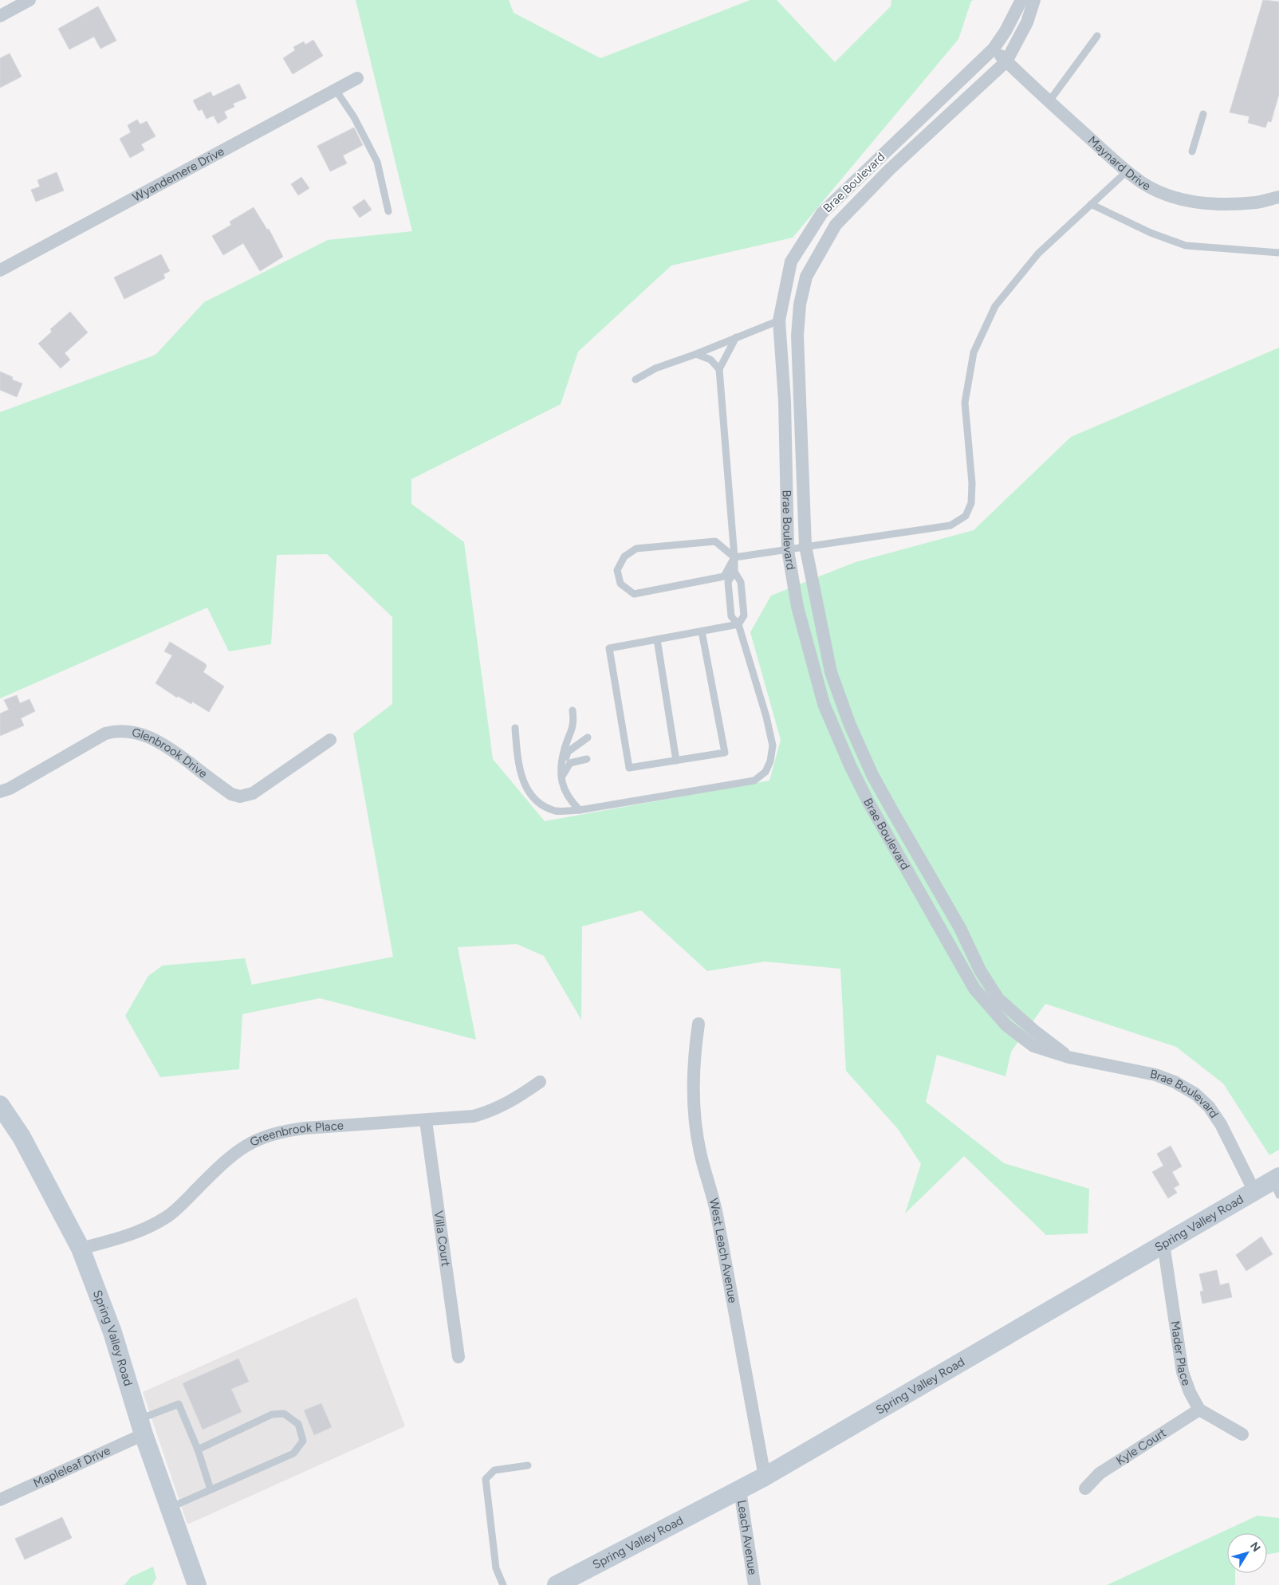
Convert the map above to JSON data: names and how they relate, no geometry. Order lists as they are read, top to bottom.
{
  "streets": {
    "street": [
      "Maynard Drive",
      "Wyandemere Drive",
      "Brae Boulevard",
      "Glenbrook Drive",
      "Greenbrook Place",
      "Spring Valley Road",
      "Villa Court",
      "West Leach Avenue",
      "Mader Place",
      "Kyle Court",
      "Mapleleaf Drive",
      "Leach Avenue"
    ]
  },
  "crossings": [
    ["Maynard Drive", "Brae Boulevard"],
    ["Brae Boulevard", "Spring Valley Road"],
    ["Greenbrook Place", "Spring Valley Road"],
    ["Greenbrook Place", "Villa Court"],
    ["Spring Valley Road", "West Leach Avenue"],
    ["Spring Valley Road", "Mader Place"],
    ["Spring Valley Road", "Mapleleaf Drive"],
    ["Spring Valley Road", "Leach Avenue"],
    ["Mader Place", "Kyle Court"]
  ],
  "north": "top right"
}
